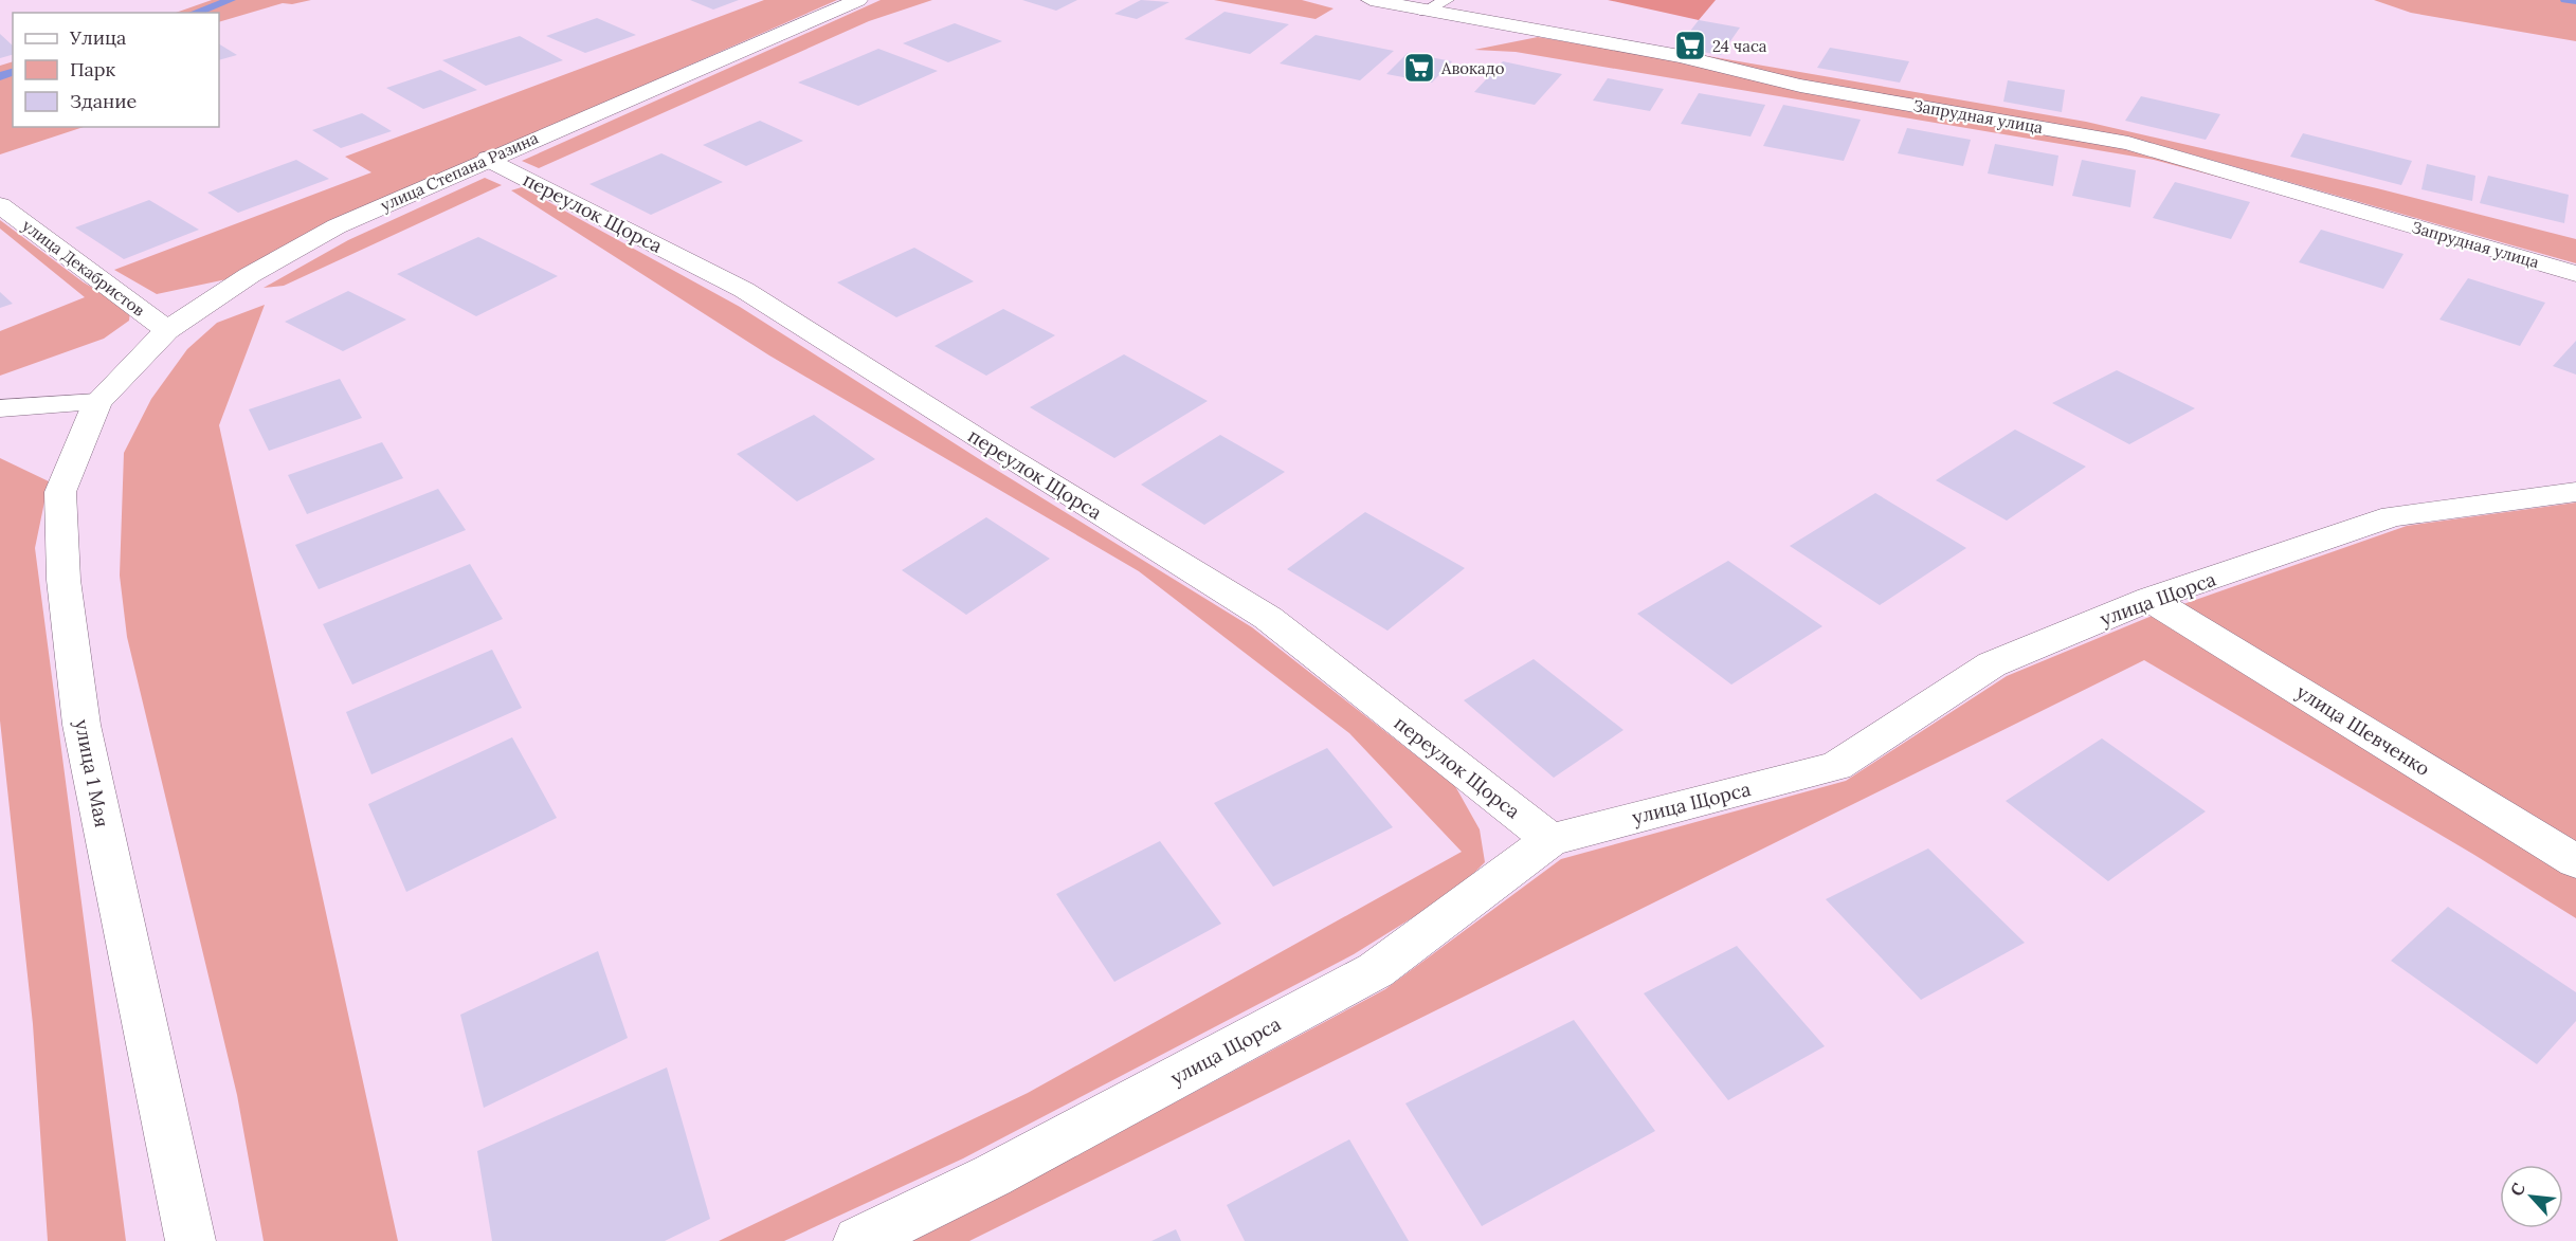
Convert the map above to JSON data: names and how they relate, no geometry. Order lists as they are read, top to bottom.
{
  "streets": {
    "street": [
      "Запрудная улица",
      "улица Степана Разина",
      "переулок Щорса",
      "улица Декабристов",
      "улица Щорса",
      "улица Шевченко",
      "улица 1 Мая"
    ]
  },
  "crossings": [
    ["улица Степана Разина", "переулок Щорса"],
    ["улица Степана Разина", "улица Декабристов"],
    ["улица Степана Разина", "улица 1 Мая"],
    ["переулок Щорса", "улица Щорса"],
    ["улица Щорса", "улица Шевченко"]
  ],
  "places": {
    "supermarket": ["24 часа", "Авокадо"]
  },
  "legend": ["Улица", "Парк", "Здание"],
  "north": "top left"
}
